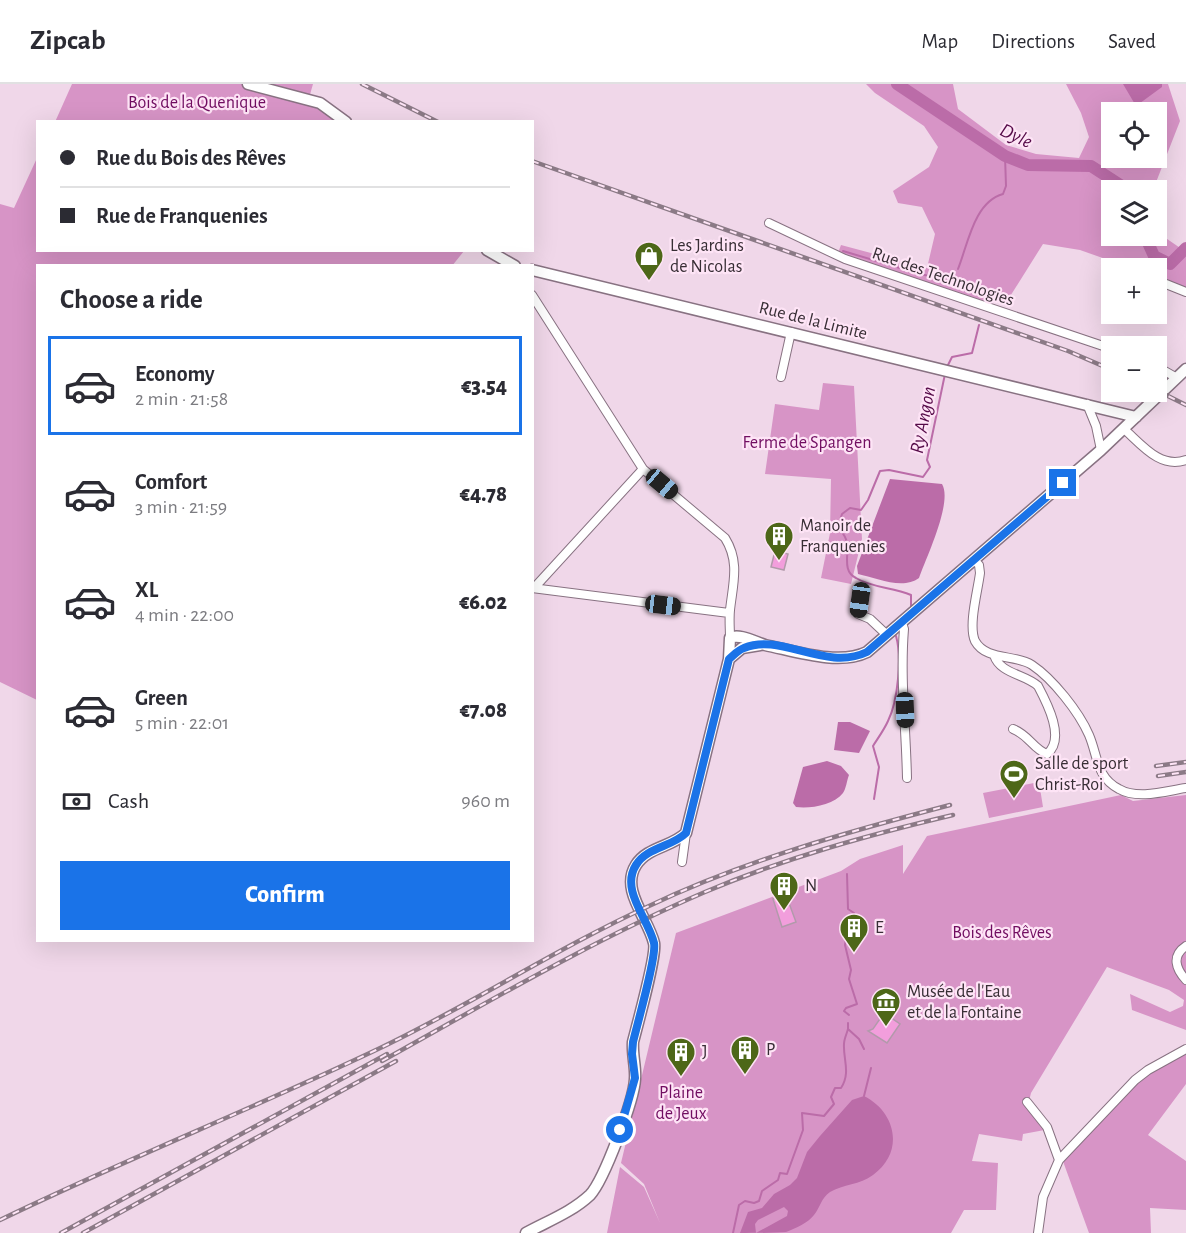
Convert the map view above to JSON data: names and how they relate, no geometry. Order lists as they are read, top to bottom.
{
  "streets": {
    "street": ["Rue des Technologies", "Rue de la Limite"]
  },
  "water": ["Dyle", "Ry Angon"],
  "parks": [
    "Bois de la Quenique",
    "Ferme de Spangen",
    "Bois des Rêves",
    "Plaine de Jeux"
  ],
  "places": {
    "shop": ["Les Jardins de Nicolas"],
    "building": [
      "Manoir de Franquenies",
      "N",
      "E",
      "P",
      "J"
    ],
    "sports": ["Salle de sport Christ-Roi"],
    "museum": ["Musée de l'Eau et de la Fontaine"]
  },
  "page": {
    "header": "Zipcab",
    "nav": ["Map", "Directions", "Saved"],
    "map_buttons": ["+", "−"],
    "banner": ["Rue du Bois des Rêves", "Rue de Franquenies"],
    "heading": "Choose a ride",
    "list": [
      {
        "name": "Economy",
        "note": "2 min · 21:58",
        "value": "€3.54"
      },
      {
        "name": "Comfort",
        "note": "3 min · 21:59",
        "value": "€4.78"
      },
      {
        "name": "XL",
        "note": "4 min · 22:00",
        "value": "€6.02"
      },
      {
        "name": "Green",
        "note": "5 min · 22:01",
        "value": "€7.08"
      }
    ],
    "pay": ["Cash", "960 m"],
    "buttons": "Confirm"
  }
}
